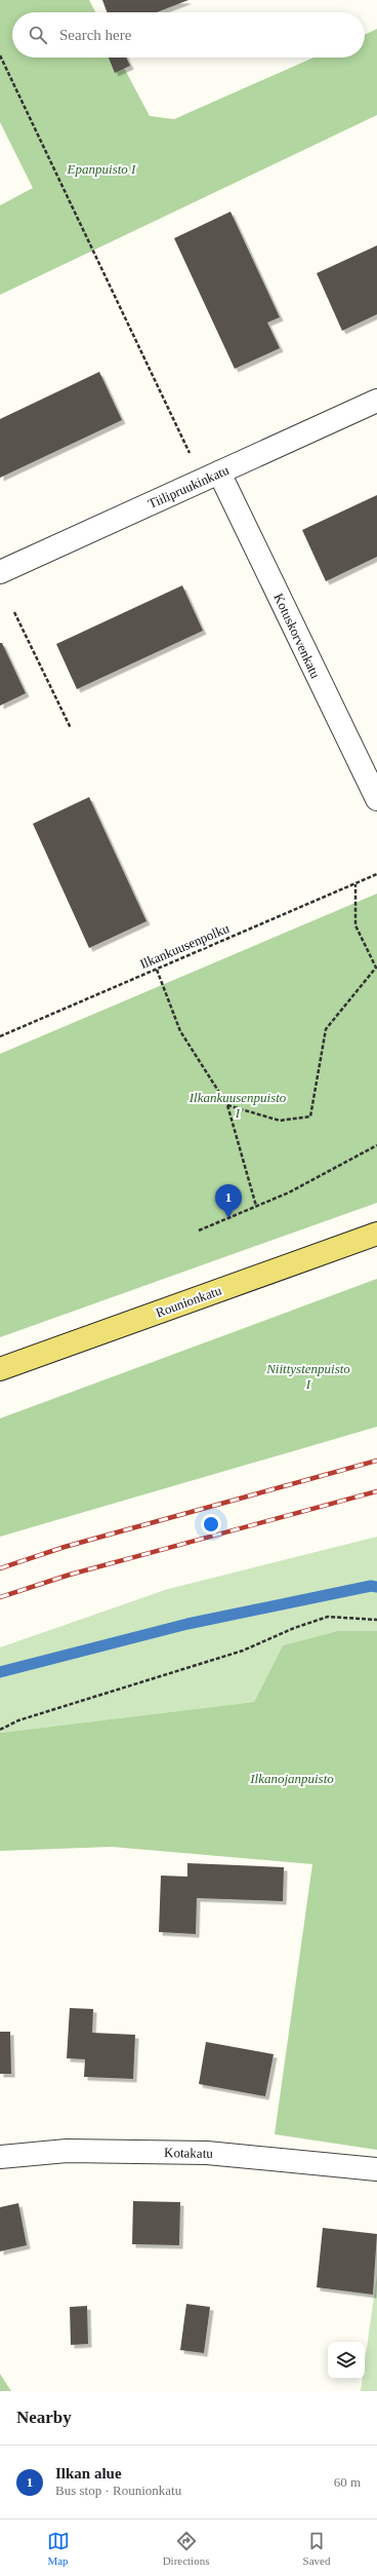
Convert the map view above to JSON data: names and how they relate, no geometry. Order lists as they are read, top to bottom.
{
  "streets": {
    "main road": ["Rounionkatu"],
    "street": ["Tiilipruukinkatu", "Kotuskorvenkatu", "Kotakatu"],
    "path": ["Ilkankuusenpolku"]
  },
  "crossings": [
    ["Tiilipruukinkatu", "Kotuskorvenkatu"]
  ],
  "parks": [
    "Epanpuisto I",
    "Ilkankuusenpuisto I",
    "Niittystenpuisto I",
    "Ilkanojanpuisto"
  ],
  "page": {
    "search": "Search here",
    "pins": "1",
    "heading": "Nearby",
    "list": [
      {
        "mark": "1",
        "name": "Ilkan alue",
        "note": "Bus stop · Rounionkatu",
        "value": "60 m"
      }
    ],
    "nav": ["Map", "Directions", "Saved"]
  }
}
